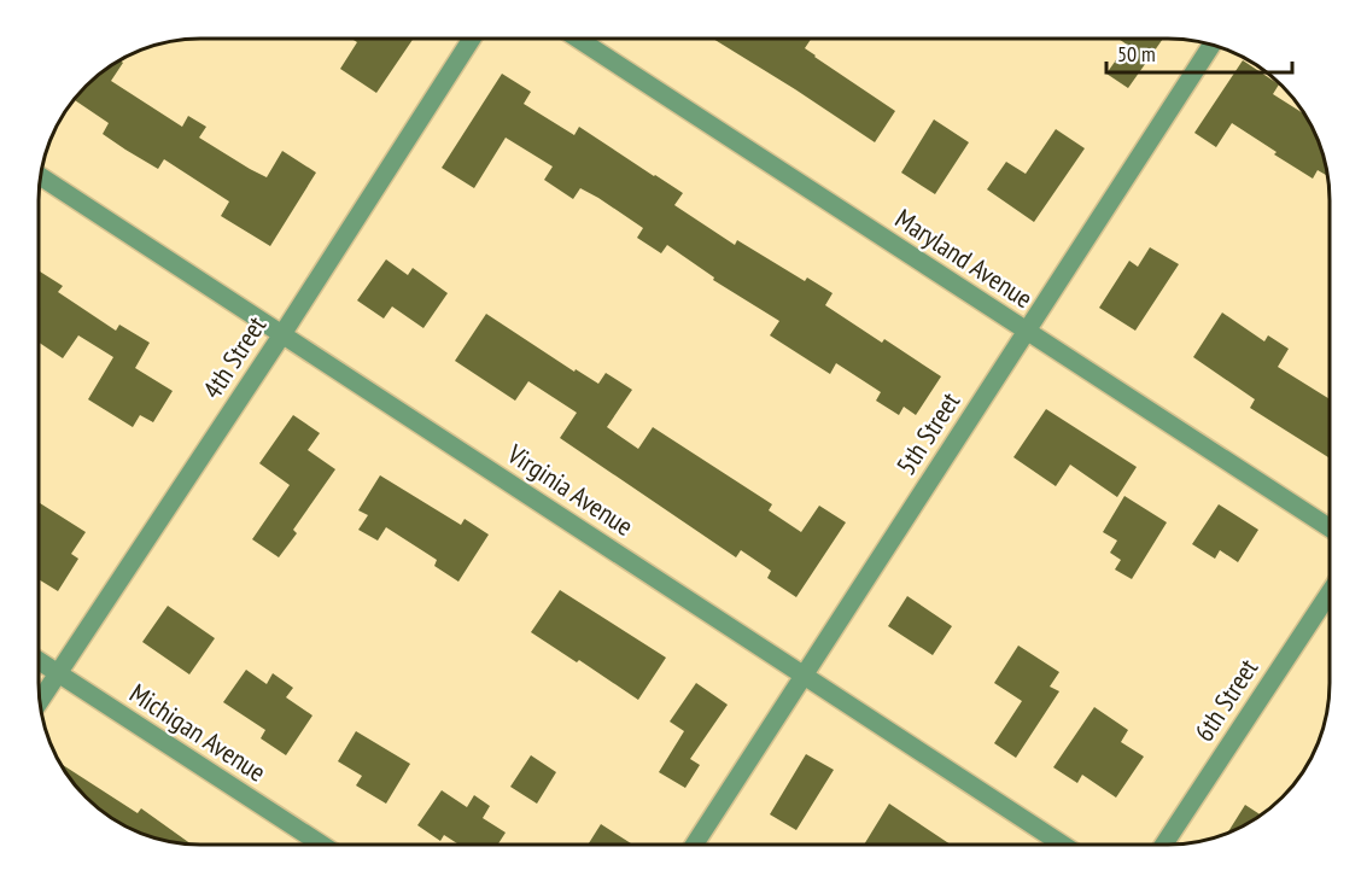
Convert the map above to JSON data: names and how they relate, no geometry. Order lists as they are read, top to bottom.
{
  "streets": {
    "street": [
      "Maryland Avenue",
      "4th Street",
      "5th Street",
      "Virginia Avenue",
      "6th Street",
      "Michigan Avenue"
    ]
  },
  "crossings": [
    ["Maryland Avenue", "5th Street"],
    ["4th Street", "Virginia Avenue"],
    ["4th Street", "Michigan Avenue"],
    ["5th Street", "Virginia Avenue"]
  ],
  "scale_bar": "50 m"
}
